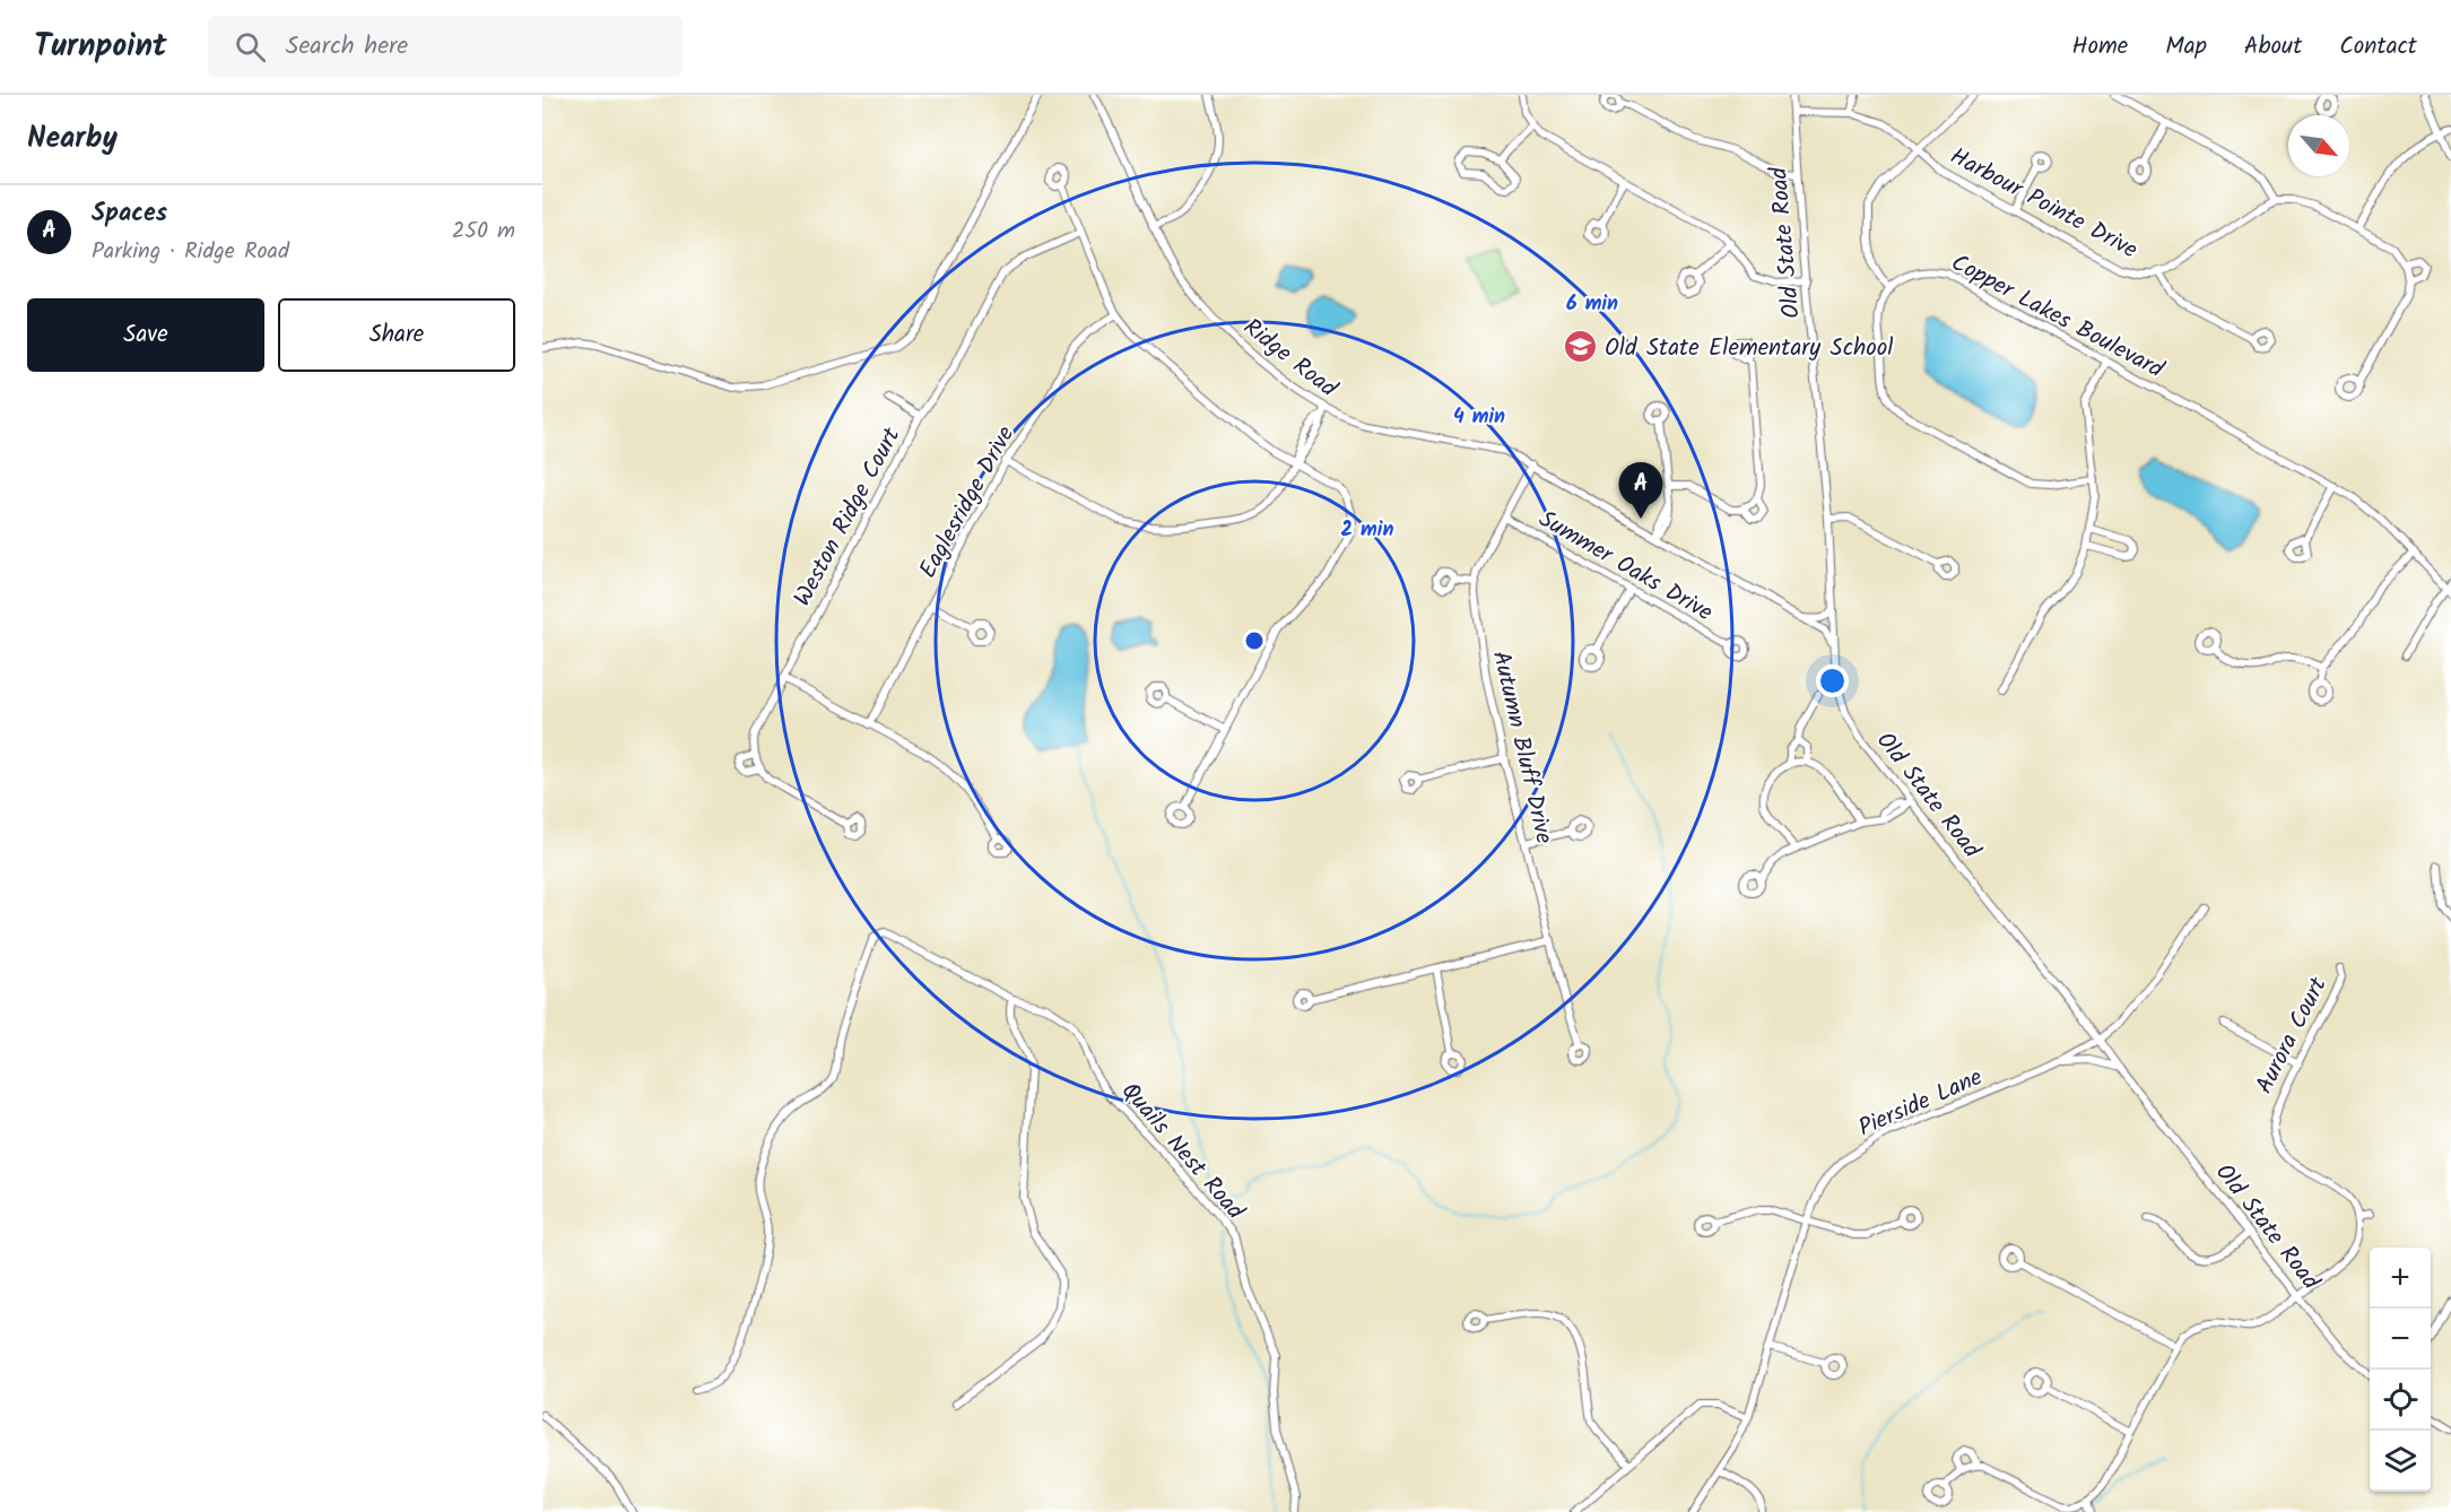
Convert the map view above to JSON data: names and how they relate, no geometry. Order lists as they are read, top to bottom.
{
  "streets": {
    "street": [
      "Harbour Pointe Drive",
      "Old State Road",
      "Copper Lakes Boulevard",
      "Ridge Road",
      "Eaglesridge Drive",
      "Weston Ridge Court",
      "Summer Oaks Drive",
      "Autumn Bluff Drive",
      "Aurora Court",
      "Pierside Lane",
      "Quails Nest Road"
    ]
  },
  "crossings": [
    ["Harbour Pointe Drive", "Old State Road"],
    ["Old State Road", "Ridge Road"],
    ["Old State Road", "Pierside Lane"],
    ["Ridge Road", "Autumn Bluff Drive"],
    ["Summer Oaks Drive", "Autumn Bluff Drive"]
  ],
  "places": {
    "school or university": ["Old State Elementary School"]
  },
  "north": "bottom right",
  "page": {
    "header": "Turnpoint",
    "search": "Search here",
    "nav": [
      "Home",
      "Map",
      "About",
      "Contact"
    ],
    "heading": "Nearby",
    "list": [
      {
        "mark": "A",
        "name": "Spaces",
        "note": "Parking · Ridge Road",
        "value": "250 m"
      }
    ],
    "buttons": ["Save", "Share"],
    "pins": "A",
    "map_buttons": ["+", "−"]
  },
  "rings": ["6 min", "4 min", "2 min"]
}
